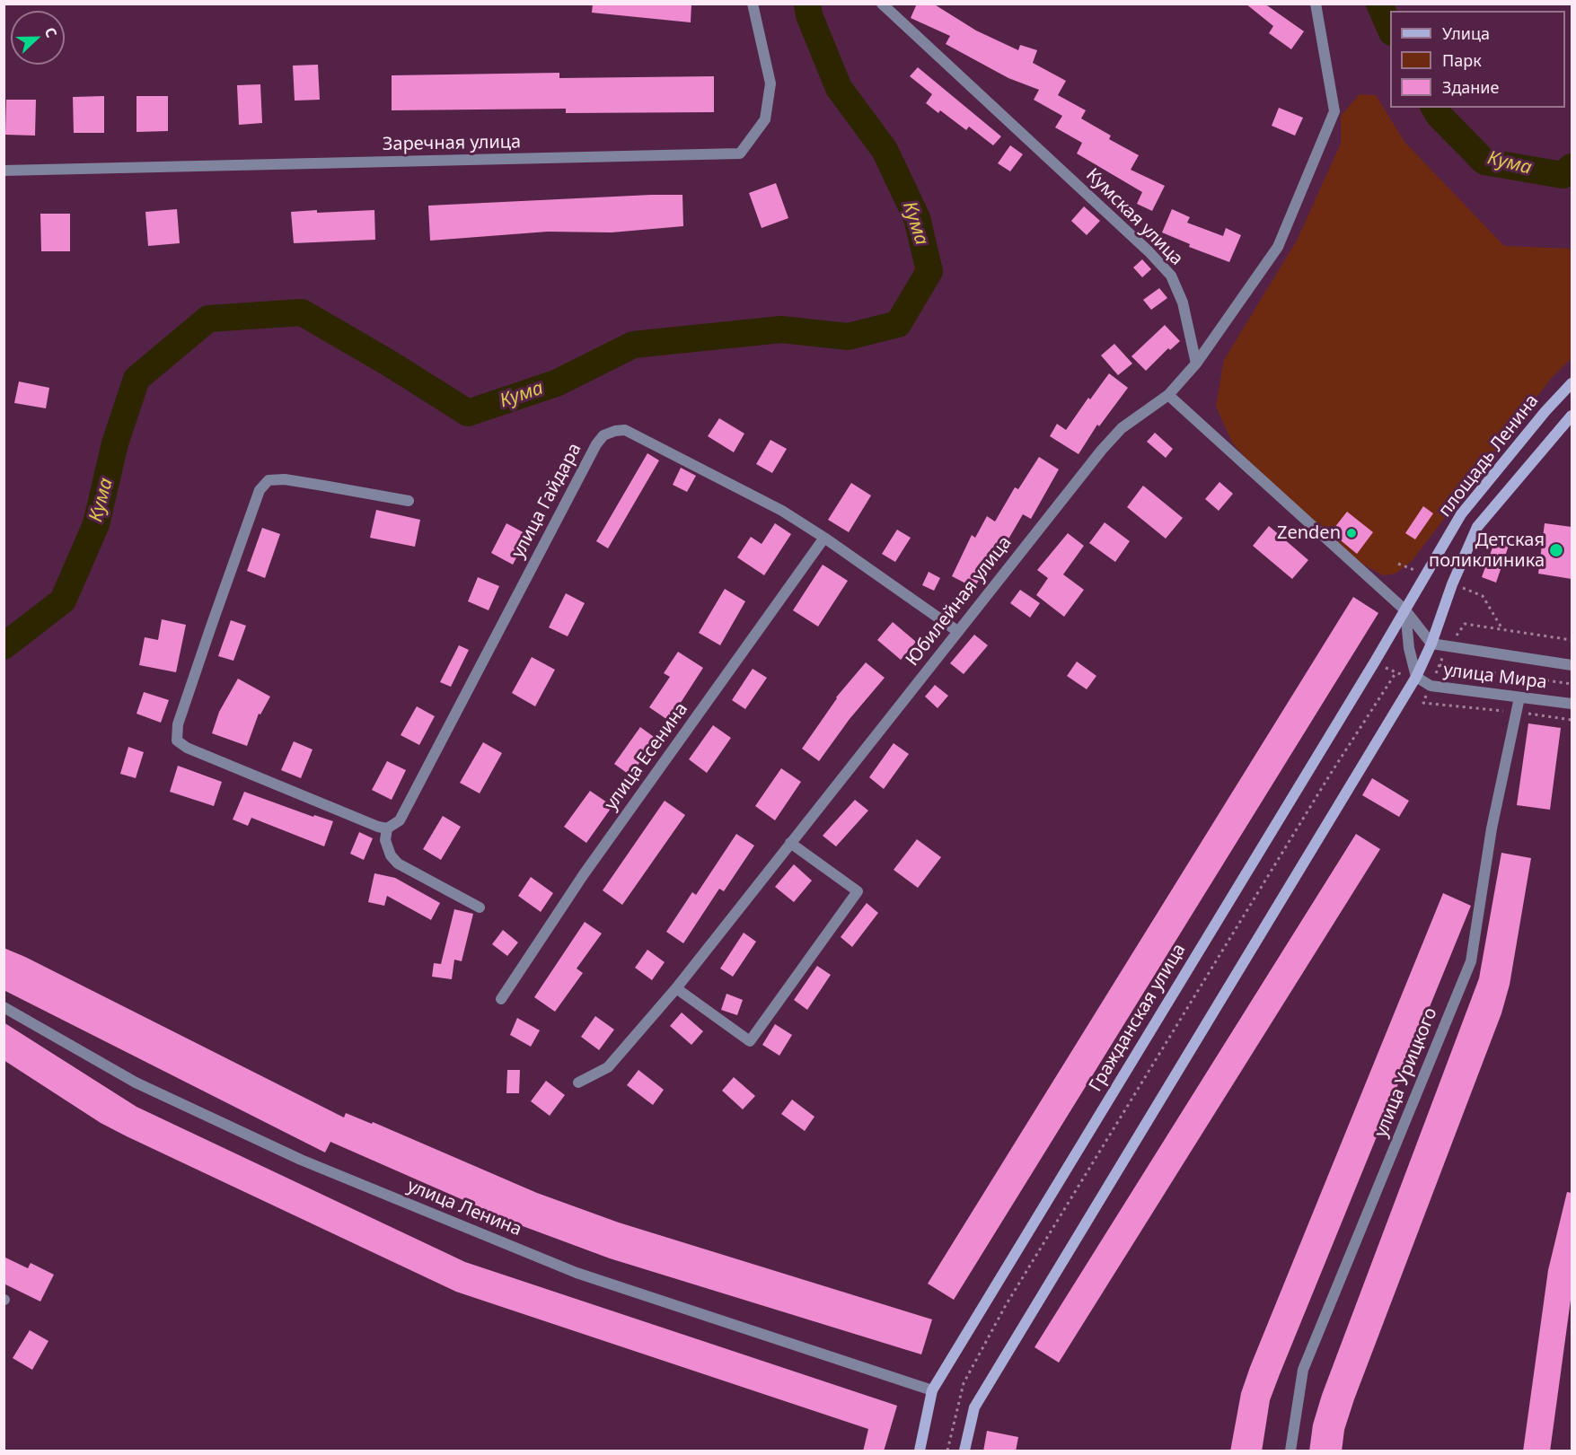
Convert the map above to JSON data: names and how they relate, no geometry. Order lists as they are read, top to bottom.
{
  "streets": {
    "street": [
      "Заречная улица",
      "Кумская улица",
      "площадь Ленина",
      "улица Гайдара",
      "Юбилейная улица",
      "улица Мира",
      "улица Есенина",
      "Гражданская улица",
      "улица Урицкого",
      "улица Ленина"
    ]
  },
  "crossings": [
    ["Кумская улица", "Юбилейная улица"],
    ["площадь Ленина", "улица Мира"],
    ["площадь Ленина", "Гражданская улица"],
    ["улица Гайдара", "Юбилейная улица"],
    ["улица Гайдара", "улица Есенина"],
    ["улица Мира", "улица Урицкого"],
    ["Гражданская улица", "улица Ленина"]
  ],
  "water": ["Кума"],
  "places": ["Zenden", "Детская поликлиника"],
  "legend": ["Улица", "Парк", "Здание"],
  "north": "right"
}
